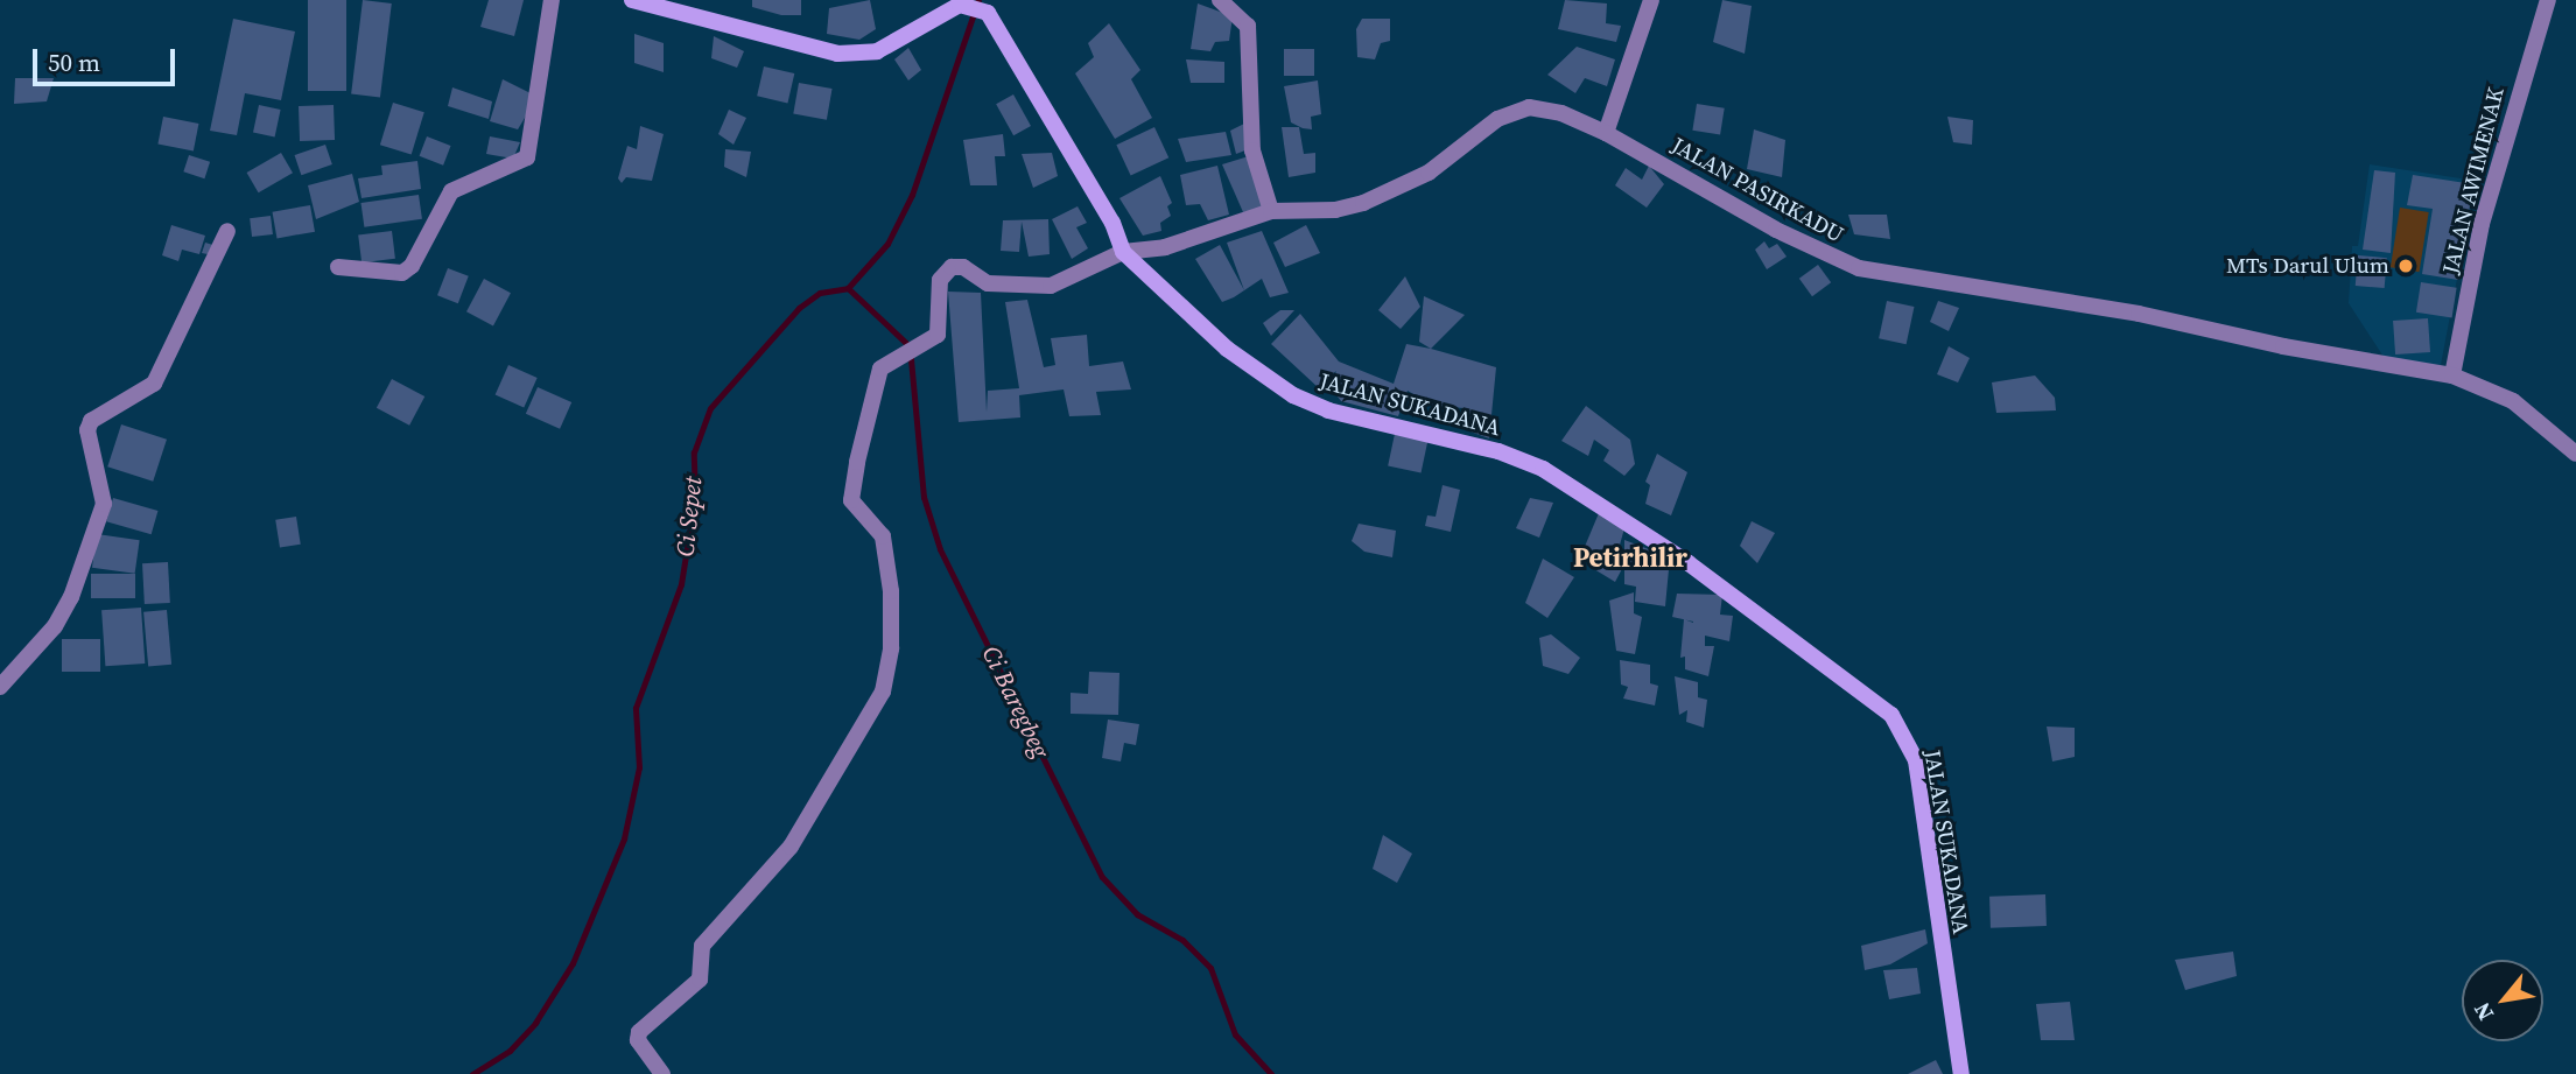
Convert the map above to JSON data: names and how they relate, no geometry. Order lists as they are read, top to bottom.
{
  "streets": {
    "main road": ["JALAN SUKADANA"],
    "street": ["JALAN AWIMENAK", "JALAN PASIRKADU"]
  },
  "crossings": [
    ["JALAN AWIMENAK", "JALAN PASIRKADU"],
    ["JALAN PASIRKADU", "JALAN SUKADANA"]
  ],
  "districts": ["Petirhilir"],
  "water": ["Ci Sepet", "Ci Baregbeg"],
  "places": ["MTs Darul Ulum"],
  "scale_bar": "50 m",
  "north": "bottom left"
}
